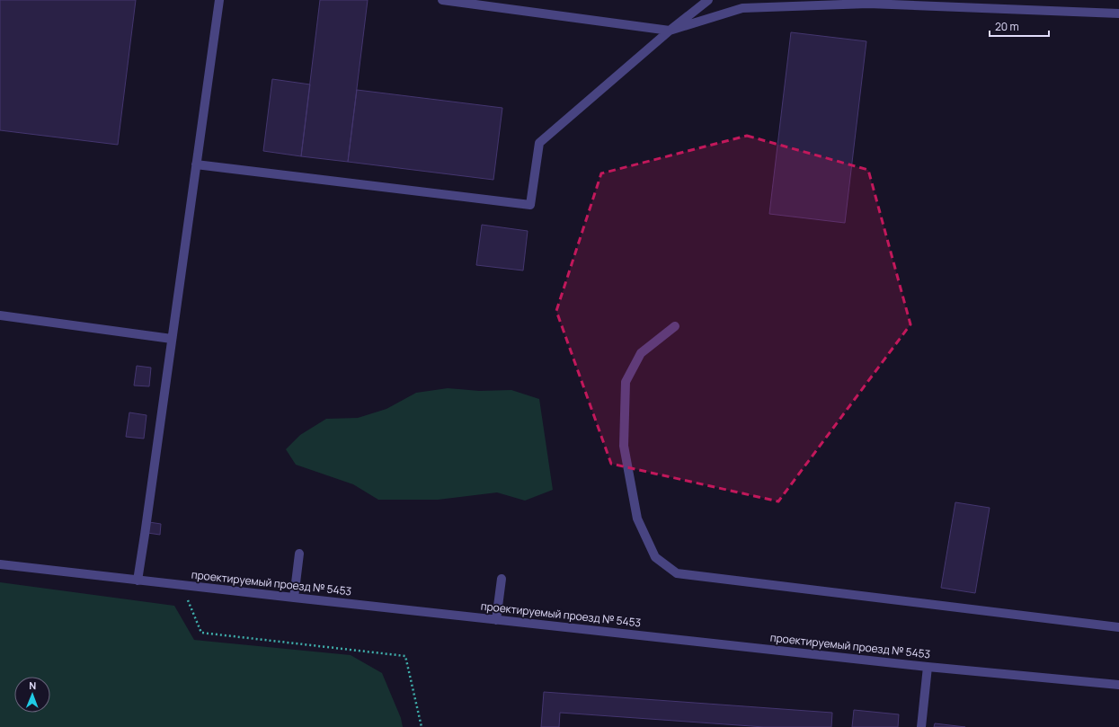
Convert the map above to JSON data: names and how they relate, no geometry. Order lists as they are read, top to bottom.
{
  "streets": {
    "street": ["проектируемый проезд № 5453"]
  },
  "scale_bar": "20 m",
  "north": "top"
}
